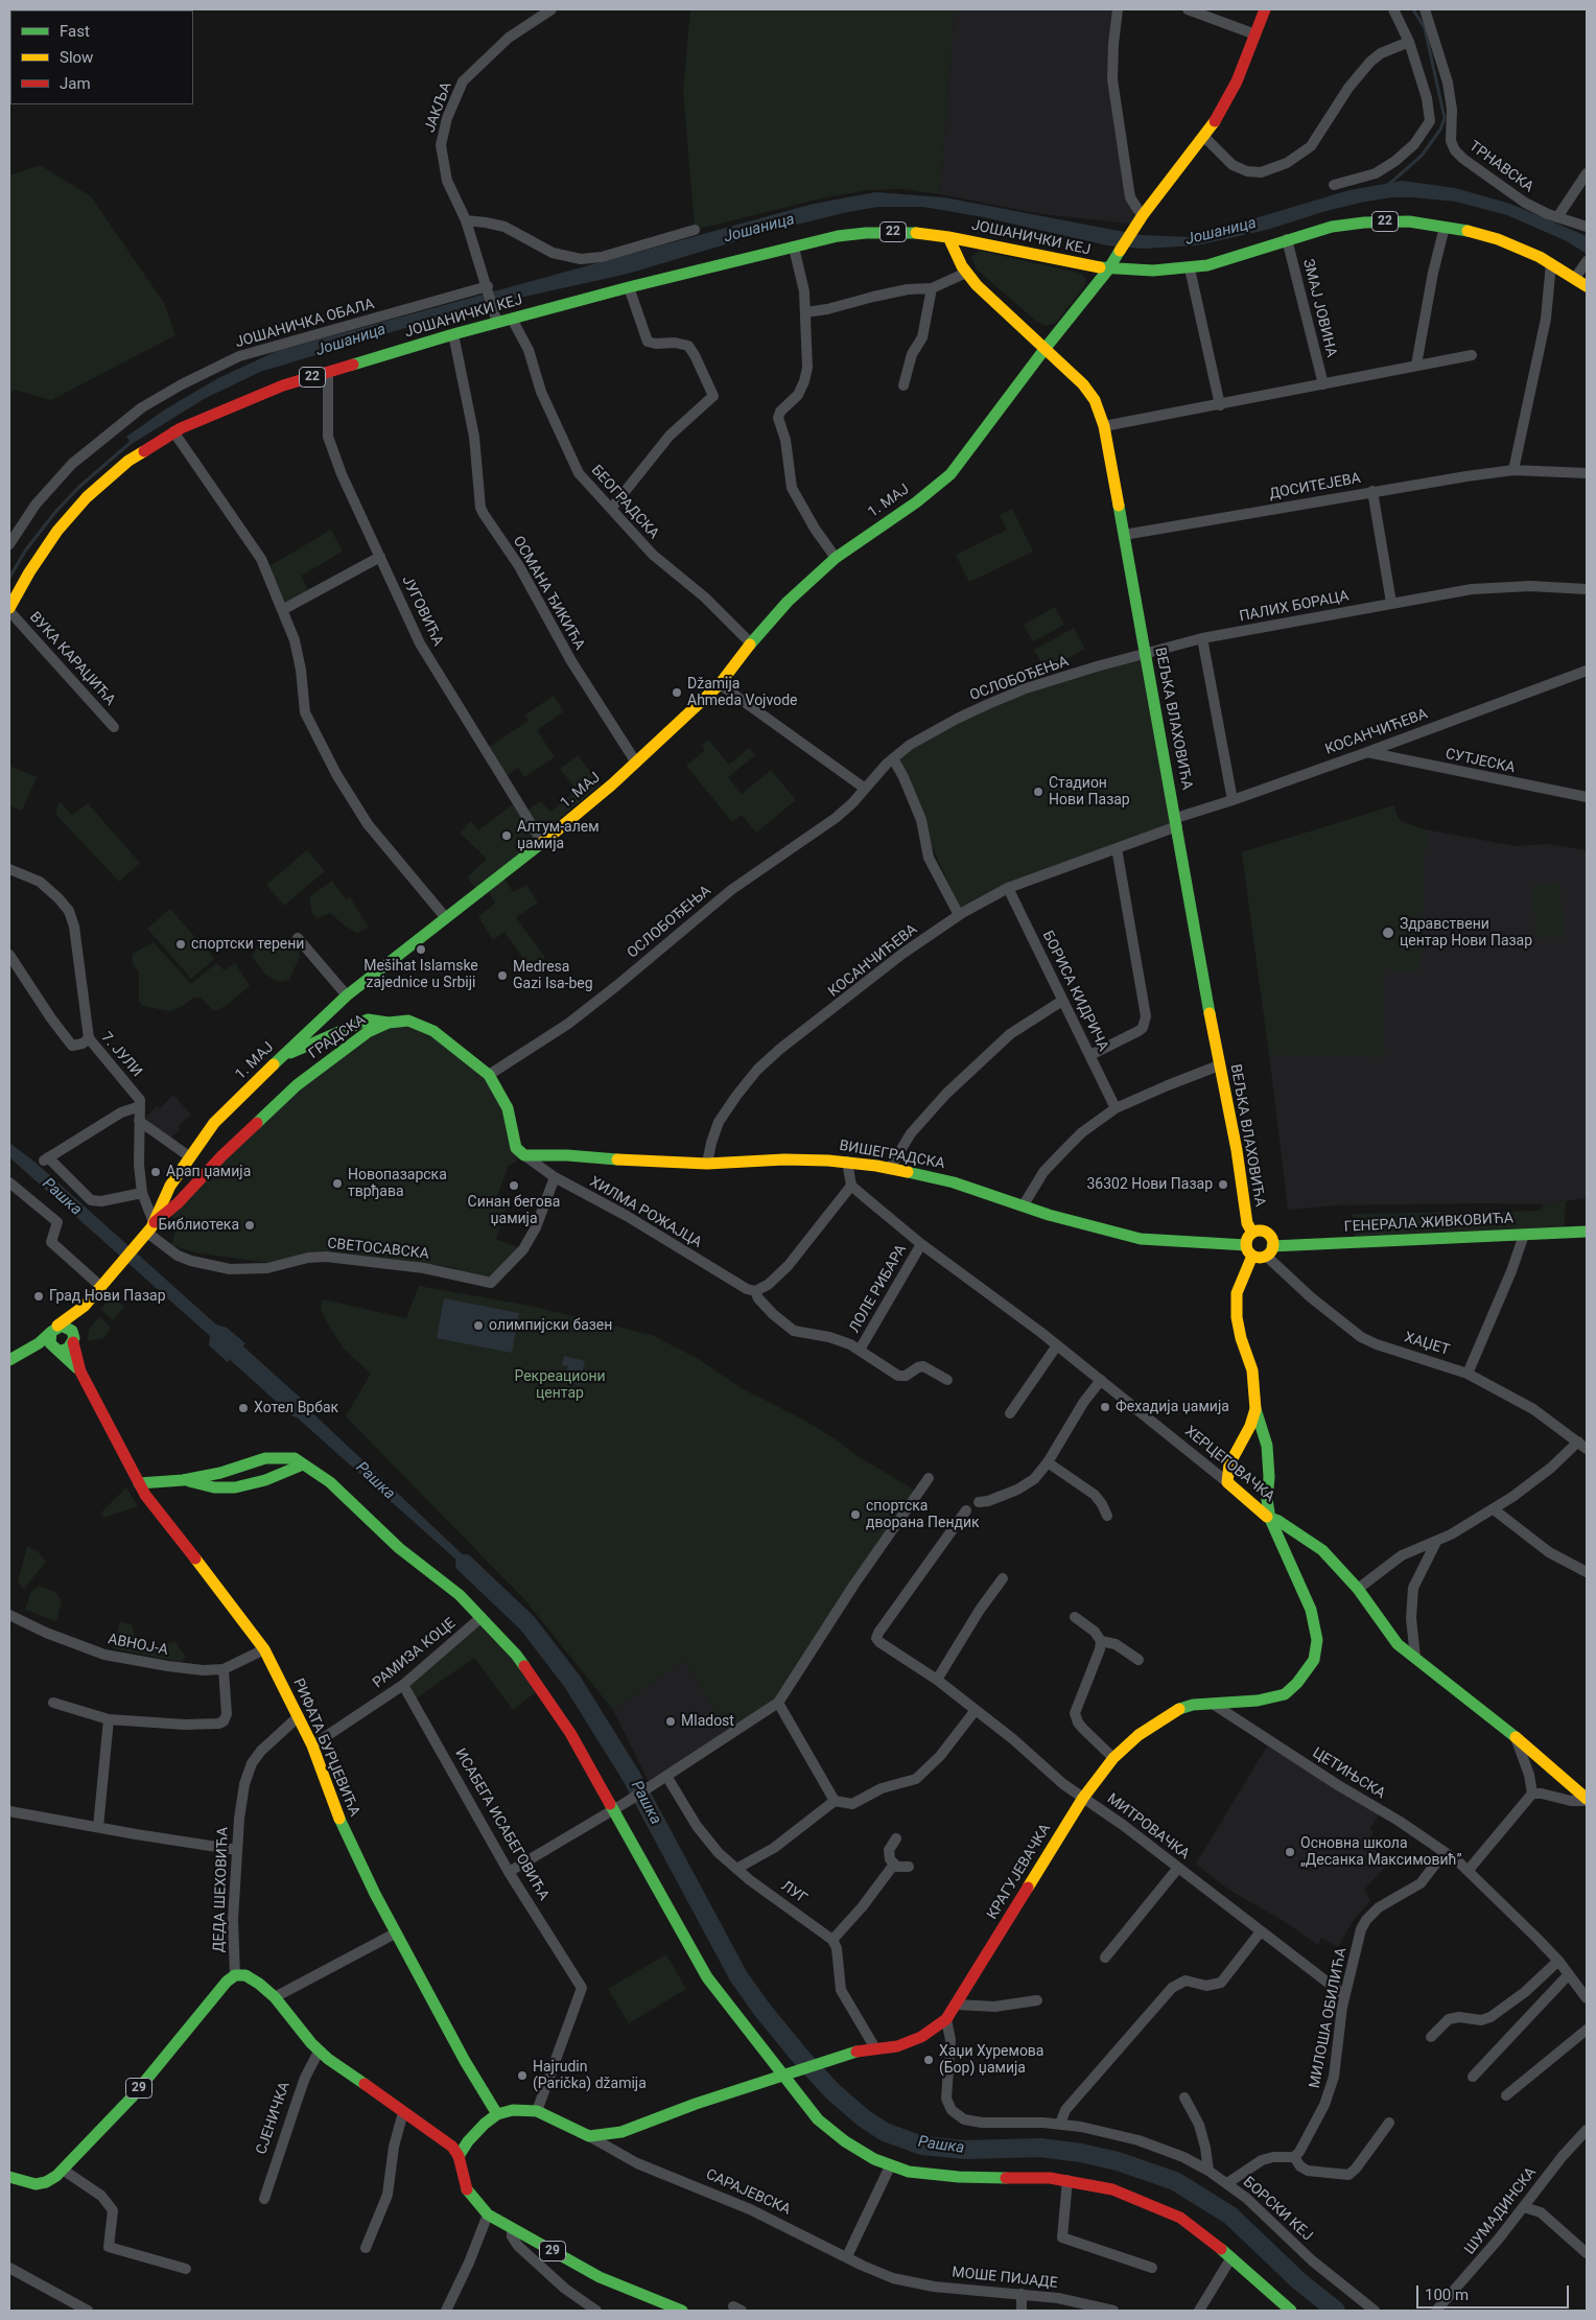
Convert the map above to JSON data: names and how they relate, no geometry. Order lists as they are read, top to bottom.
{
  "streets": {
    "street": [
      "ЈАКЉА",
      "ТРНАВСКА",
      "22",
      "ЈОШАНИЧКИ КЕЈ",
      "ЗМАЈ ЈОВИНА",
      "ЈОШАНИЧКА ОБАЛА",
      "ДОСИТЕЈЕВА",
      "1. МАЈ",
      "БЕОГРАДСКА",
      "ОСМАНА ЂИКИЋА",
      "ПАЛИХ БОРАЦА",
      "ЈУГОВИЋА",
      "ВУКА КАРАЏИЋА",
      "ОСЛОБОЂЕЊА",
      "ВЕЉКА ВЛАХОВИЋА",
      "КОСАНЧИЋЕВА",
      "СУТЈЕСКА",
      "БОРИСА КИДРИЧА",
      "ГРАДСКА",
      "7. ЈУЛИ",
      "ВИШЕГРАДСКА",
      "ХИЛМА РОЖАЈЦА",
      "ГЕНЕРАЛА ЖИВКОВИЋА",
      "СВЕТОСАВСКА",
      "ЛОЛЕ РИБАРА",
      "ХАЏЕТ",
      "ХЕРЦЕГОВАЧКА",
      "АВНОЈ-А",
      "РАМИЗА КОЦЕ",
      "РИФАТА БУРЏЕВИЋА",
      "ЦЕТИЊСКА",
      "ИСАБЕГА ИСАБЕГОВИЋА",
      "МИТРОВАЧКА",
      "КРАГУЈЕВАЧКА",
      "ДЕДА ШЕХОВИЋА",
      "ЛУГ",
      "МИЛОША ОБИЛИЋА",
      "29",
      "СЈЕНИЧКА",
      "САРАЈЕВСКА",
      "БОРСКИ КЕЈ",
      "ШУМАДИНСКА",
      "МОШЕ ПИЈАДЕ"
    ]
  },
  "crossings": [
    ["ЈАКЉА", "ЈОШАНИЧКИ КЕЈ"],
    ["ЈАКЉА", "ЈОШАНИЧКА ОБАЛА"],
    ["22", "ЈОШАНИЧКИ КЕЈ"],
    ["22", "ЗМАЈ ЈОВИНА"],
    ["ЈОШАНИЧКИ КЕЈ", "1. МАЈ"],
    ["ЈОШАНИЧКИ КЕЈ", "БЕОГРАДСКА"],
    ["ЈОШАНИЧКИ КЕЈ", "ОСМАНА ЂИКИЋА"],
    ["ЈОШАНИЧКИ КЕЈ", "ЈУГОВИЋА"],
    ["ЈОШАНИЧКИ КЕЈ", "ВУКА КАРАЏИЋА"],
    ["ЈОШАНИЧКИ КЕЈ", "ВЕЉКА ВЛАХОВИЋА"],
    ["ДОСИТЕЈЕВА", "ВЕЉКА ВЛАХОВИЋА"],
    ["1. МАЈ", "БЕОГРАДСКА"],
    ["1. МАЈ", "ОСМАНА ЂИКИЋА"],
    ["1. МАЈ", "ЈУГОВИЋА"],
    ["1. МАЈ", "ВЕЉКА ВЛАХОВИЋА"],
    ["1. МАЈ", "ГРАДСКА"],
    ["1. МАЈ", "СВЕТОСАВСКА"],
    ["ПАЛИХ БОРАЦА", "ОСЛОБОЂЕЊА"],
    ["ПАЛИХ БОРАЦА", "ВЕЉКА ВЛАХОВИЋА"],
    ["ОСЛОБОЂЕЊА", "ВЕЉКА ВЛАХОВИЋА"],
    ["ОСЛОБОЂЕЊА", "ГРАДСКА"],
    ["ВЕЉКА ВЛАХОВИЋА", "КОСАНЧИЋЕВА"],
    ["ВЕЉКА ВЛАХОВИЋА", "ВИШЕГРАДСКА"],
    ["ВЕЉКА ВЛАХОВИЋА", "ГЕНЕРАЛА ЖИВКОВИЋА"],
    ["ВЕЉКА ВЛАХОВИЋА", "ХАЏЕТ"],
    ["КОСАНЧИЋЕВА", "СУТЈЕСКА"],
    ["КОСАНЧИЋЕВА", "БОРИСА КИДРИЧА"],
    ["КОСАНЧИЋЕВА", "ВИШЕГРАДСКА"],
    ["ГРАДСКА", "ВИШЕГРАДСКА"],
    ["ГРАДСКА", "ХИЛМА РОЖАЈЦА"],
    ["ГРАДСКА", "СВЕТОСАВСКА"],
    ["ВИШЕГРАДСКА", "ХИЛМА РОЖАЈЦА"],
    ["ВИШЕГРАДСКА", "ГЕНЕРАЛА ЖИВКОВИЋА"],
    ["ВИШЕГРАДСКА", "ХАЏЕТ"],
    ["ХИЛМА РОЖАЈЦА", "СВЕТОСАВСКА"],
    ["ХИЛМА РОЖАЈЦА", "ЛОЛЕ РИБАРА"],
    ["ГЕНЕРАЛА ЖИВКОВИЋА", "ХАЏЕТ"],
    ["ЛОЛЕ РИБАРА", "ХЕРЦЕГОВАЧКА"],
    ["ХЕРЦЕГОВАЧКА", "КРАГУЈЕВАЧКА"],
    ["АВНОЈ-А", "РИФАТА БУРЏЕВИЋА"],
    ["РАМИЗА КОЦЕ", "РИФАТА БУРЏЕВИЋА"],
    ["РАМИЗА КОЦЕ", "ИСАБЕГА ИСАБЕГОВИЋА"],
    ["РИФАТА БУРЏЕВИЋА", "ДЕДА ШЕХОВИЋА"],
    ["РИФАТА БУРЏЕВИЋА", "САРАЈЕВСКА"],
    ["ЦЕТИЊСКА", "КРАГУЈЕВАЧКА"],
    ["ЦЕТИЊСКА", "МИЛОША ОБИЛИЋА"],
    ["ИСАБЕГА ИСАБЕГОВИЋА", "САРАЈЕВСКА"],
    ["МИТРОВАЧКА", "КРАГУЈЕВАЧКА"],
    ["МИТРОВАЧКА", "МИЛОША ОБИЛИЋА"],
    ["КРАГУЈЕВАЧКА", "БОРСКИ КЕЈ"],
    ["ДЕДА ШЕХОВИЋА", "29"],
    ["САРАЈЕВСКА", "МОШЕ ПИЈАДЕ"]
  ],
  "water": ["Јошаница", "Рашка"],
  "parks": ["Рекреациони центар"],
  "places": [
    "Džamija Ahmeda Vojvode",
    "Стадион Нови Пазар",
    "Алтум-алем џамија",
    "Здравствени центар Нови Пазар",
    "спортски терени",
    "Mešihat Islamske zajednice u Srbiji",
    "Medresa Gazi Isa-beg",
    "Арап џамија",
    "Новопазарска тврђава",
    "36302 Нови Пазар",
    "Синан бегова џамија",
    "Библиотека",
    "Град Нови Пазар",
    "олимпијски базен",
    "Фехадија џамија",
    "Хотел Врбак",
    "спортска дворана Пендик",
    "Mladost",
    "Основна школа „Десанка Максимовић”",
    "Хаџи Хуремова (Бор) џамија",
    "Hajrudin (Parička) džamija"
  ],
  "legend": ["Fast", "Slow", "Jam"],
  "scale_bar": "100 m"
}
